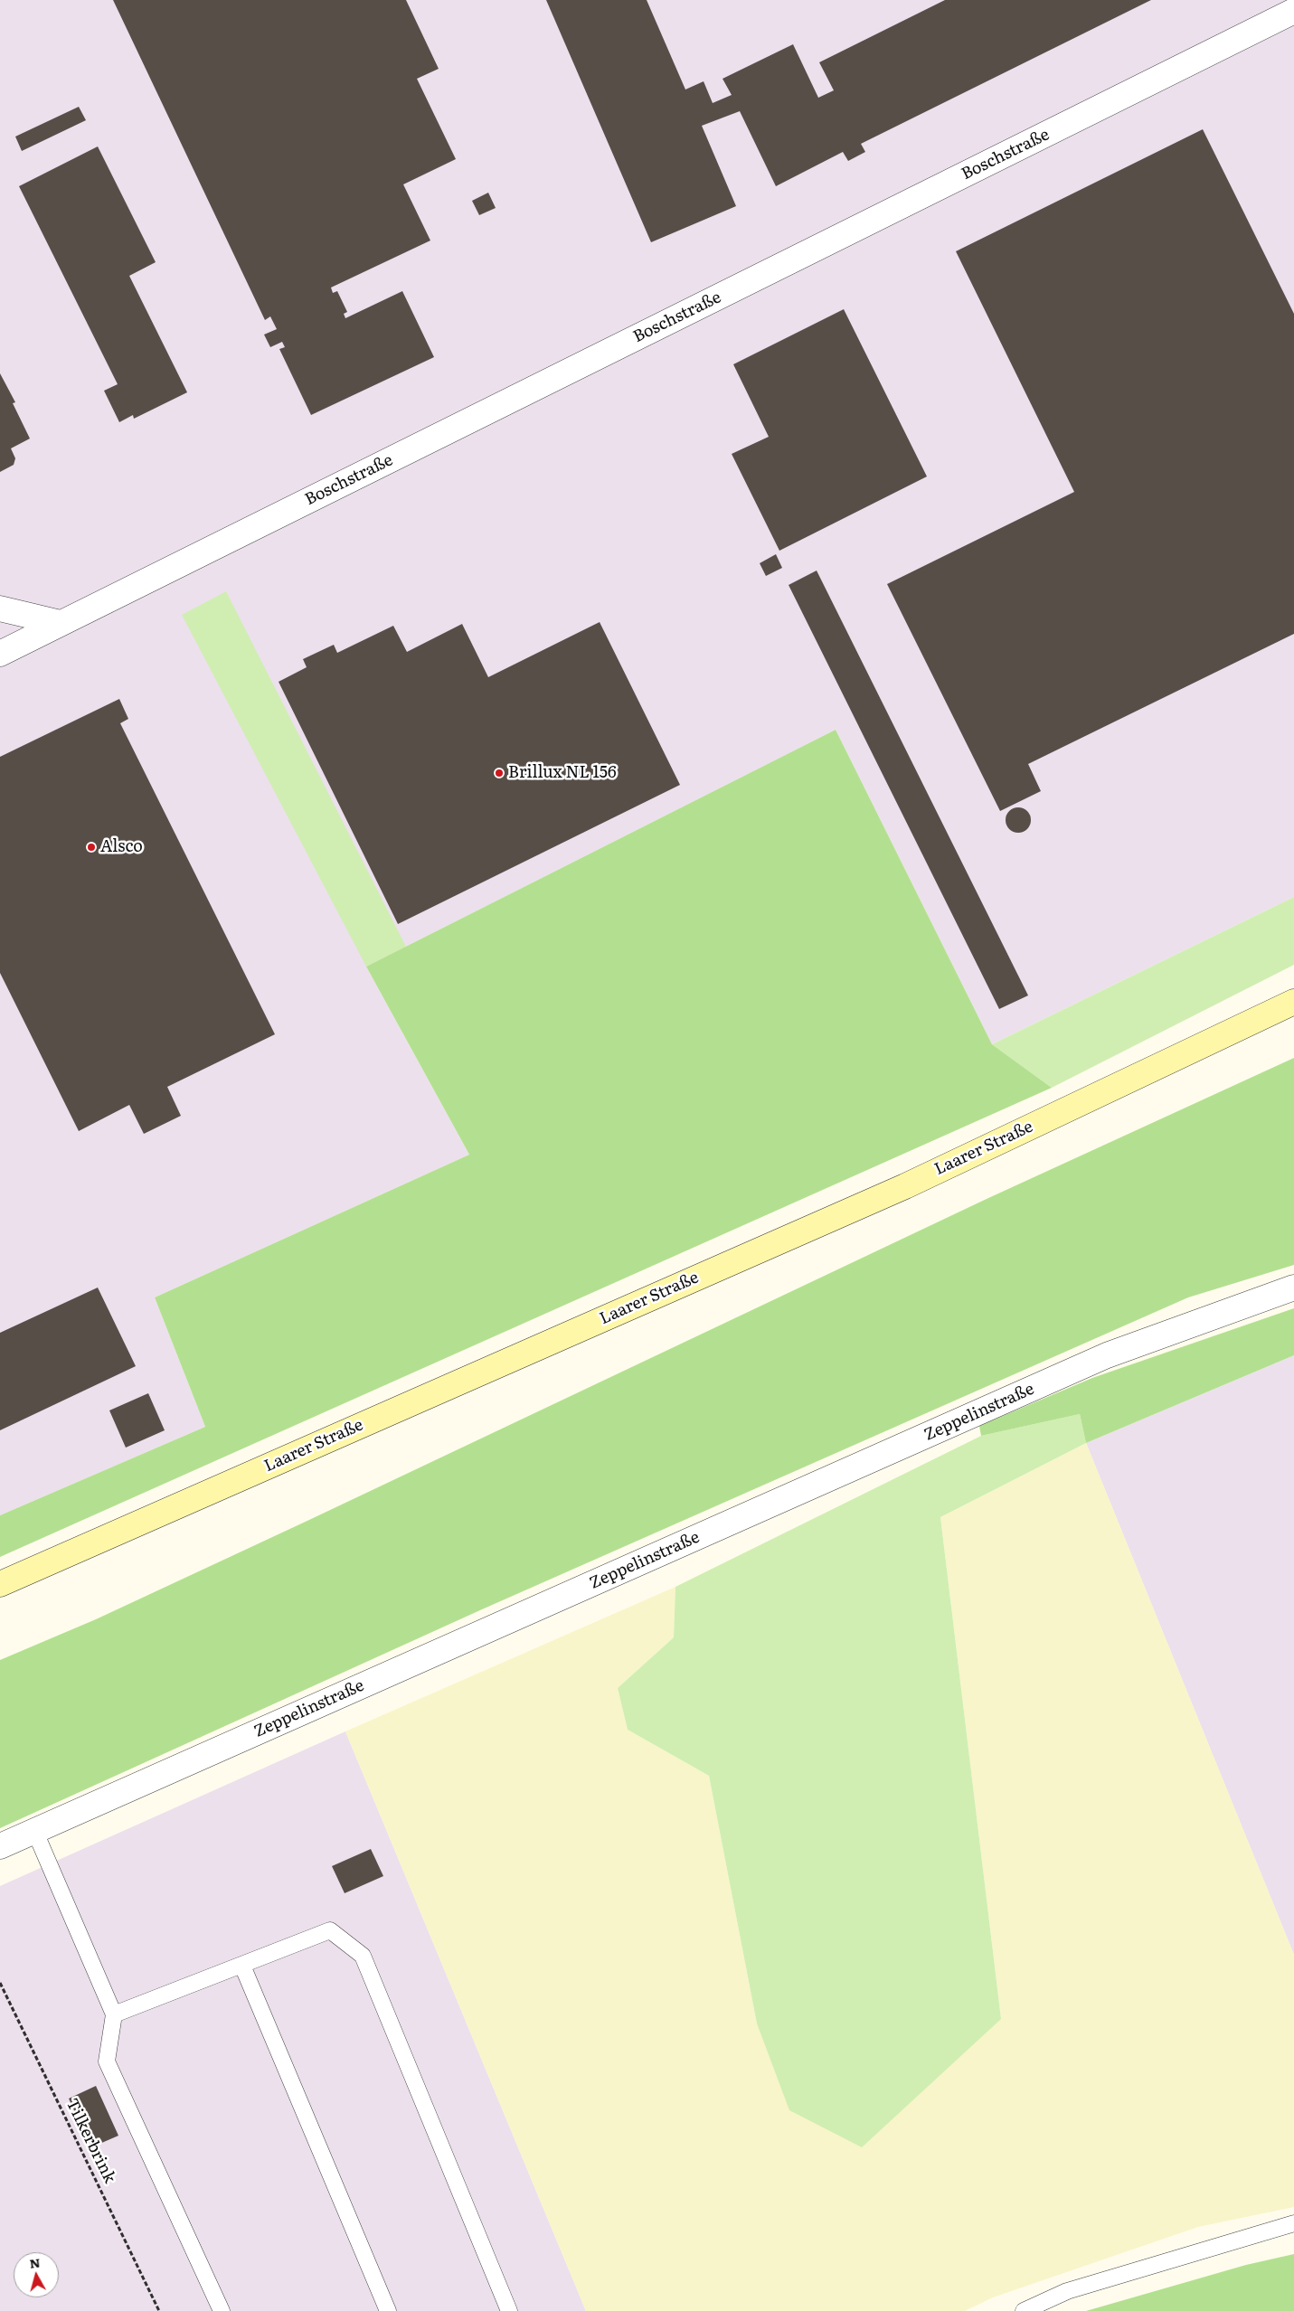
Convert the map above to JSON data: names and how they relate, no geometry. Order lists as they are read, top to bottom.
{
  "streets": {
    "main road": ["Laarer Straße"],
    "street": ["Boschstraße", "Zeppelinstraße"],
    "path": ["Tilkerbrink"]
  },
  "places": ["Brillux NL 156", "Alsco"],
  "north": "top"
}
